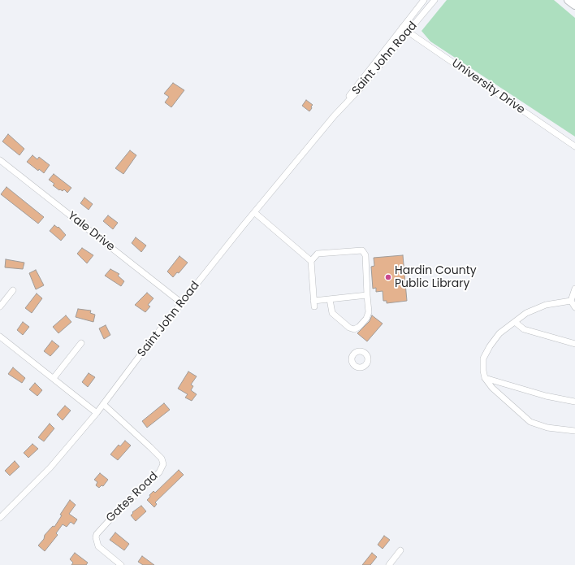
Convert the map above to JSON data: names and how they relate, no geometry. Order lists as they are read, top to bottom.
{
  "streets": {
    "street": [
      "Saint John Road",
      "University Drive",
      "Yale Drive",
      "Gates Road"
    ]
  },
  "crossings": [
    ["Saint John Road", "University Drive"],
    ["Saint John Road", "Yale Drive"],
    ["Saint John Road", "Gates Road"]
  ],
  "places": ["Hardin County Public Library"]
}
